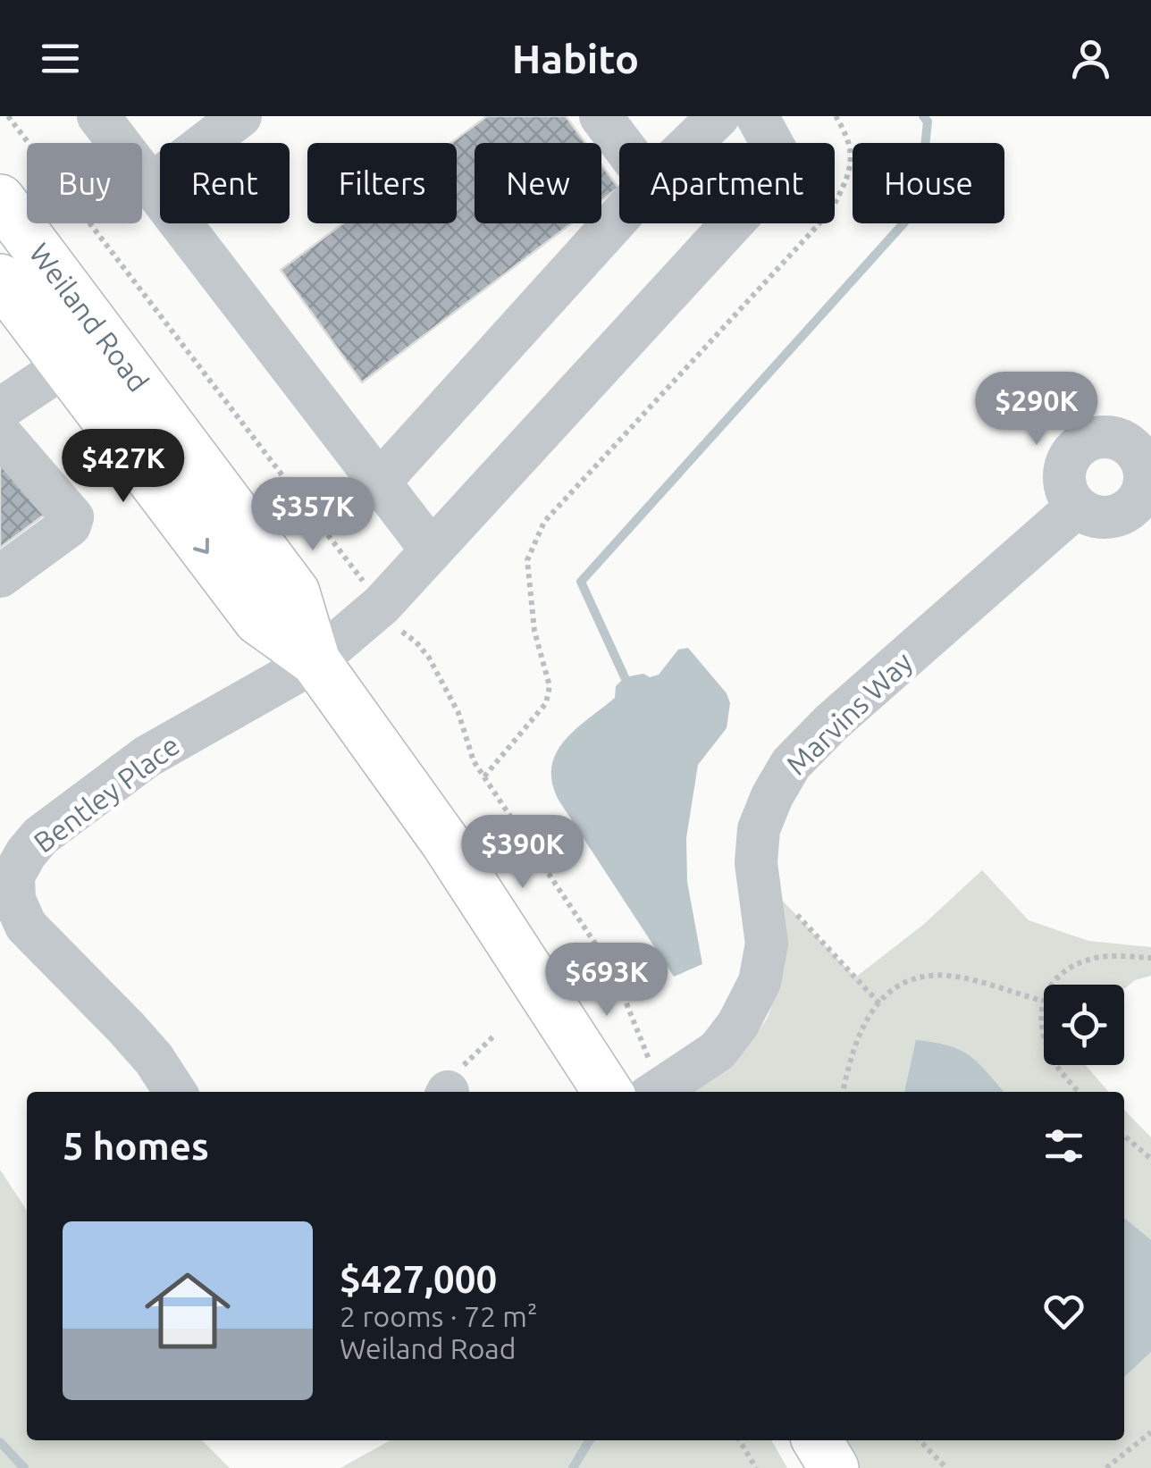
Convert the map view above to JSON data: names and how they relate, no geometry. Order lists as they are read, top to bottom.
{
  "streets": {
    "main road": ["Weiland Road"],
    "street": ["Marvins Way", "Bentley Place"]
  },
  "crossings": [
    ["Weiland Road", "Bentley Place"]
  ],
  "page": {
    "header": "Habito",
    "chip": [
      "Buy",
      "Rent",
      "Filters",
      "New",
      "Apartment",
      "House"
    ],
    "price": [
      "$290K",
      "$427K",
      "$357K",
      "$390K",
      "$693K"
    ],
    "heading": "5 homes",
    "list": [
      {
        "name": "$427,000",
        "note": "2 rooms · 72 m² · Weiland Road"
      }
    ]
  }
}
